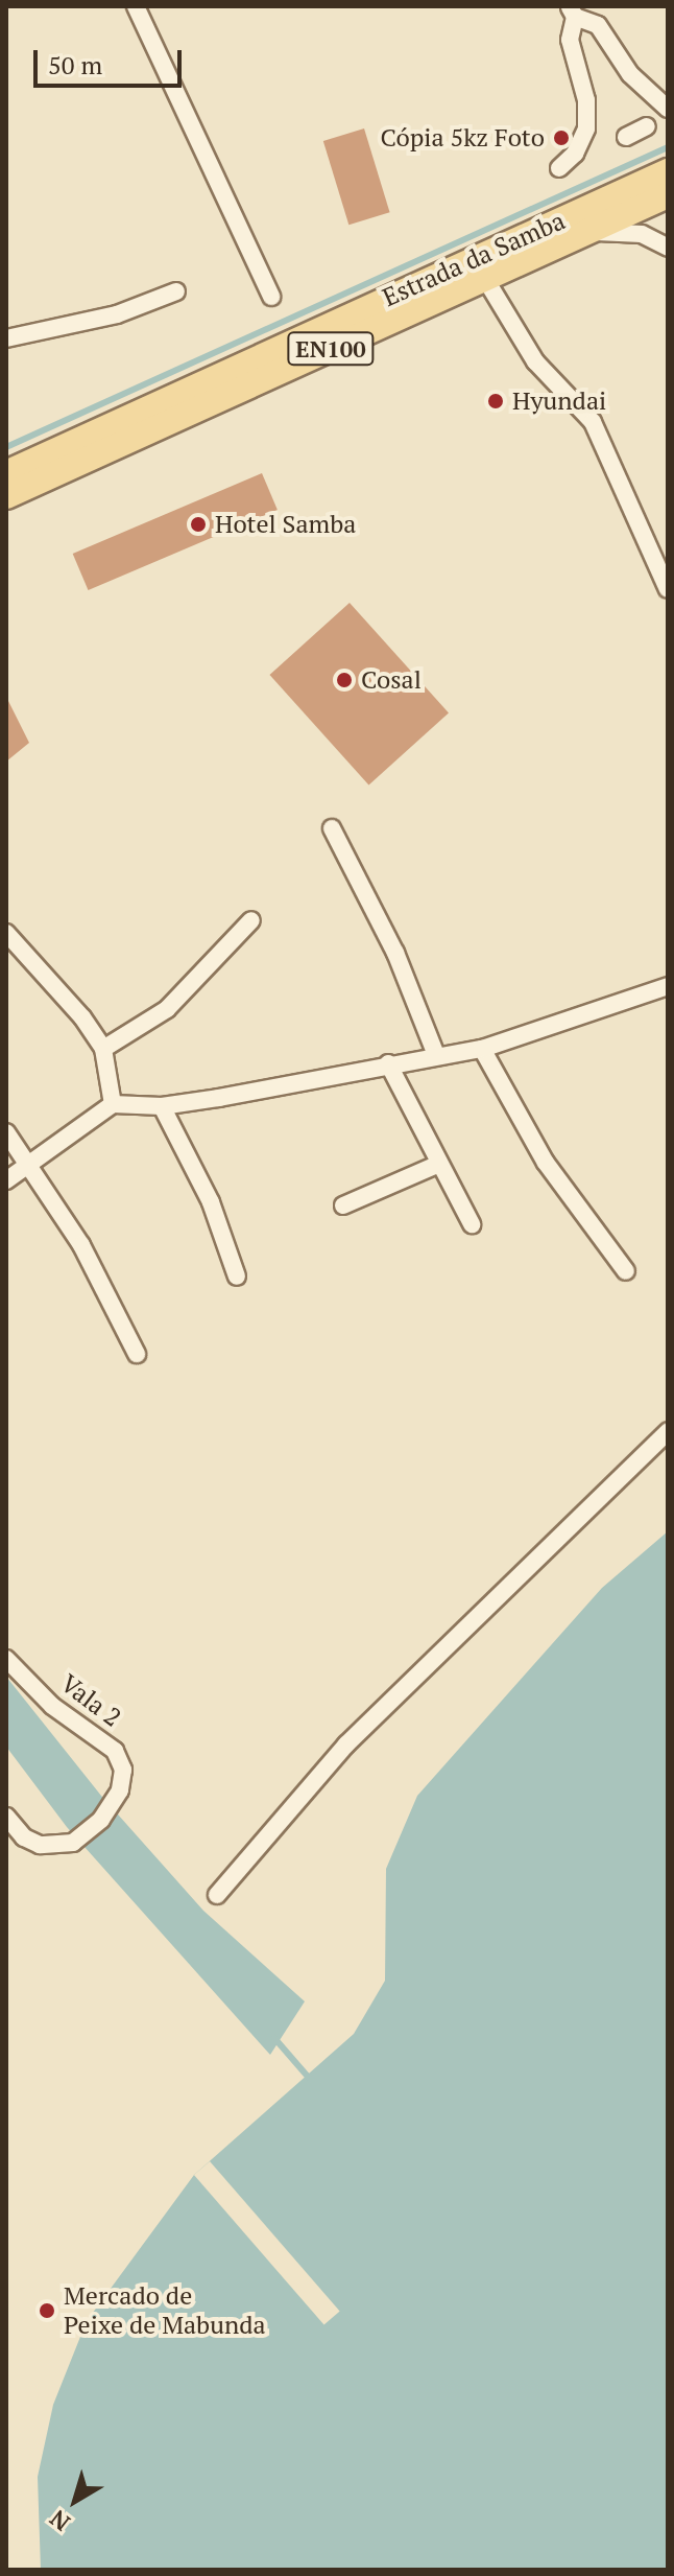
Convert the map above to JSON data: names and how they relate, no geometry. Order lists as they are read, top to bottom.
{
  "streets": {
    "main road": ["Estrada da Samba", "EN100"],
    "street": ["Vala 2"]
  },
  "places": [
    "Cópia 5kz Foto",
    "Hyundai",
    "Hotel Samba",
    "Cosal",
    "Mercado de Peixe de Mabunda"
  ],
  "scale_bar": "50 m",
  "north": "bottom left"
}
